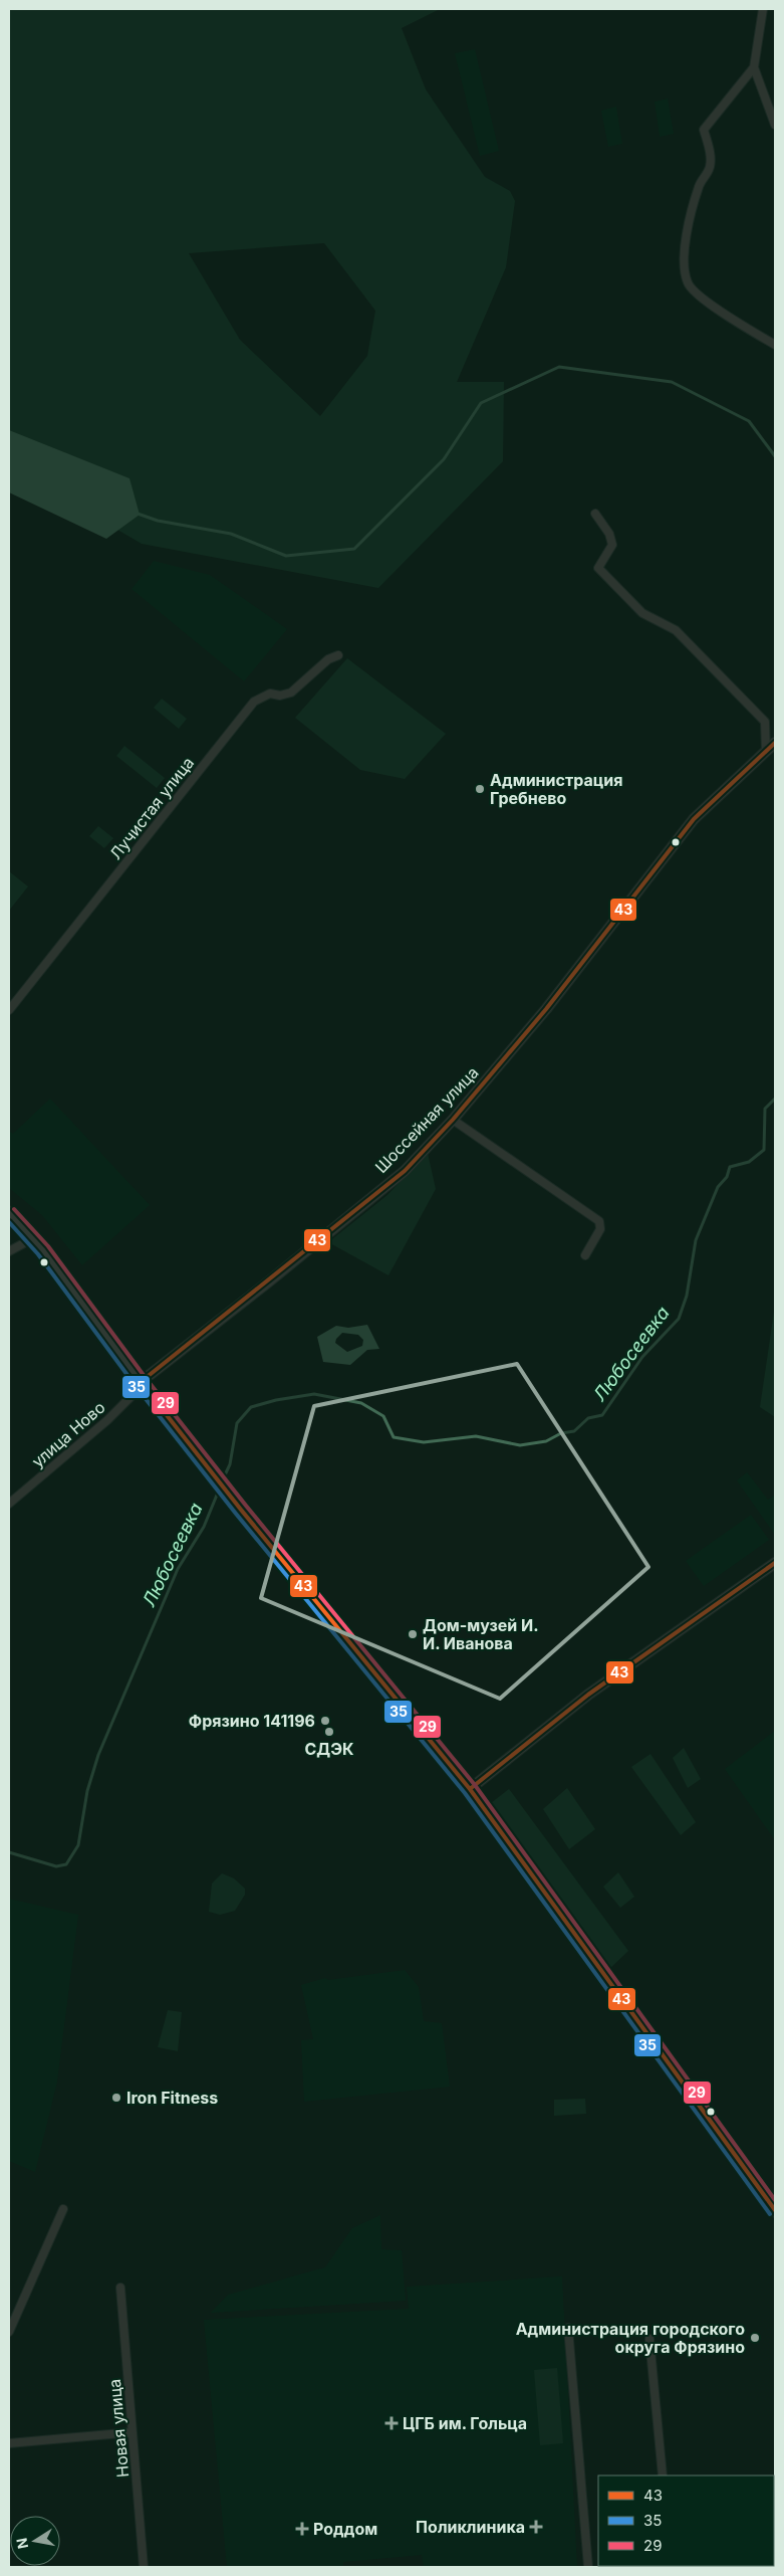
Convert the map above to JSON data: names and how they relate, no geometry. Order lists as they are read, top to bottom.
{
  "streets": {
    "street": [
      "Лучистая улица",
      "Шоссейная улица",
      "улица Ново",
      "Новая улица"
    ]
  },
  "crossings": [
    ["Шоссейная улица", "улица Ново"]
  ],
  "water": ["Любосеевка"],
  "places": {
    "other": [
      "Администрация Гребнево",
      "Дом-музей И. И. Иванова",
      "Фрязино 141196",
      "СДЭК",
      "Iron Fitness",
      "Администрация городского округа Фрязино"
    ],
    "health": ["ЦГБ им. Гольца", "Поликлиника", "Роддом"]
  },
  "lines": ["transit line 43", "transit line 29", "transit line 35"],
  "legend": ["43", "35", "29"],
  "north": "left"
}
